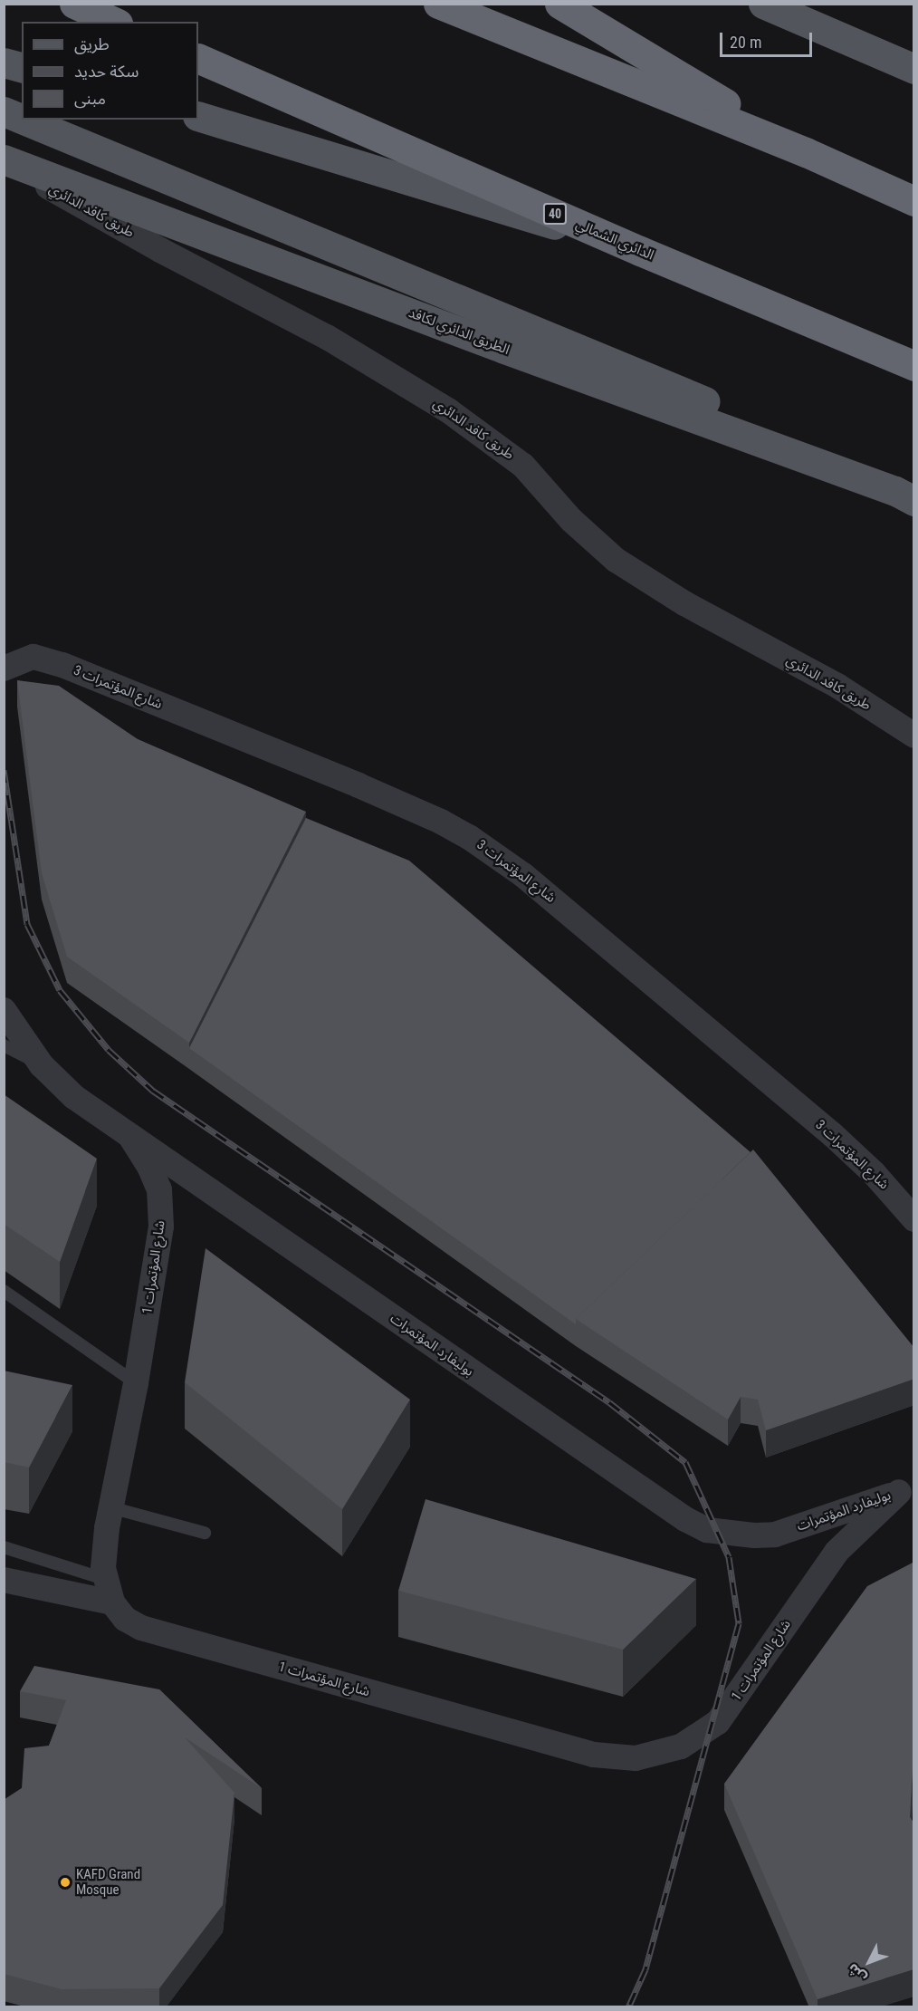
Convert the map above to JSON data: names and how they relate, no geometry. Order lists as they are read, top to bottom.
{
  "streets": {
    "highway": ["40", "الدائري الشمالي"],
    "main road": ["الطريق الدائري لكافد"],
    "street": [
      "طريق كافد الدائري",
      "شارع المؤتمرات 3",
      "شارع المؤتمرات 1",
      "بوليفارد المؤتمرات"
    ]
  },
  "crossings": [
    ["طريق كافد الدائري", "الطريق الدائري لكافد"],
    ["شارع المؤتمرات 1", "بوليفارد المؤتمرات"]
  ],
  "places": ["KAFD Grand Mosque"],
  "legend": ["طريق", "سكة حديد", "مبنى"],
  "scale_bar": "20 m",
  "north": "bottom left"
}
